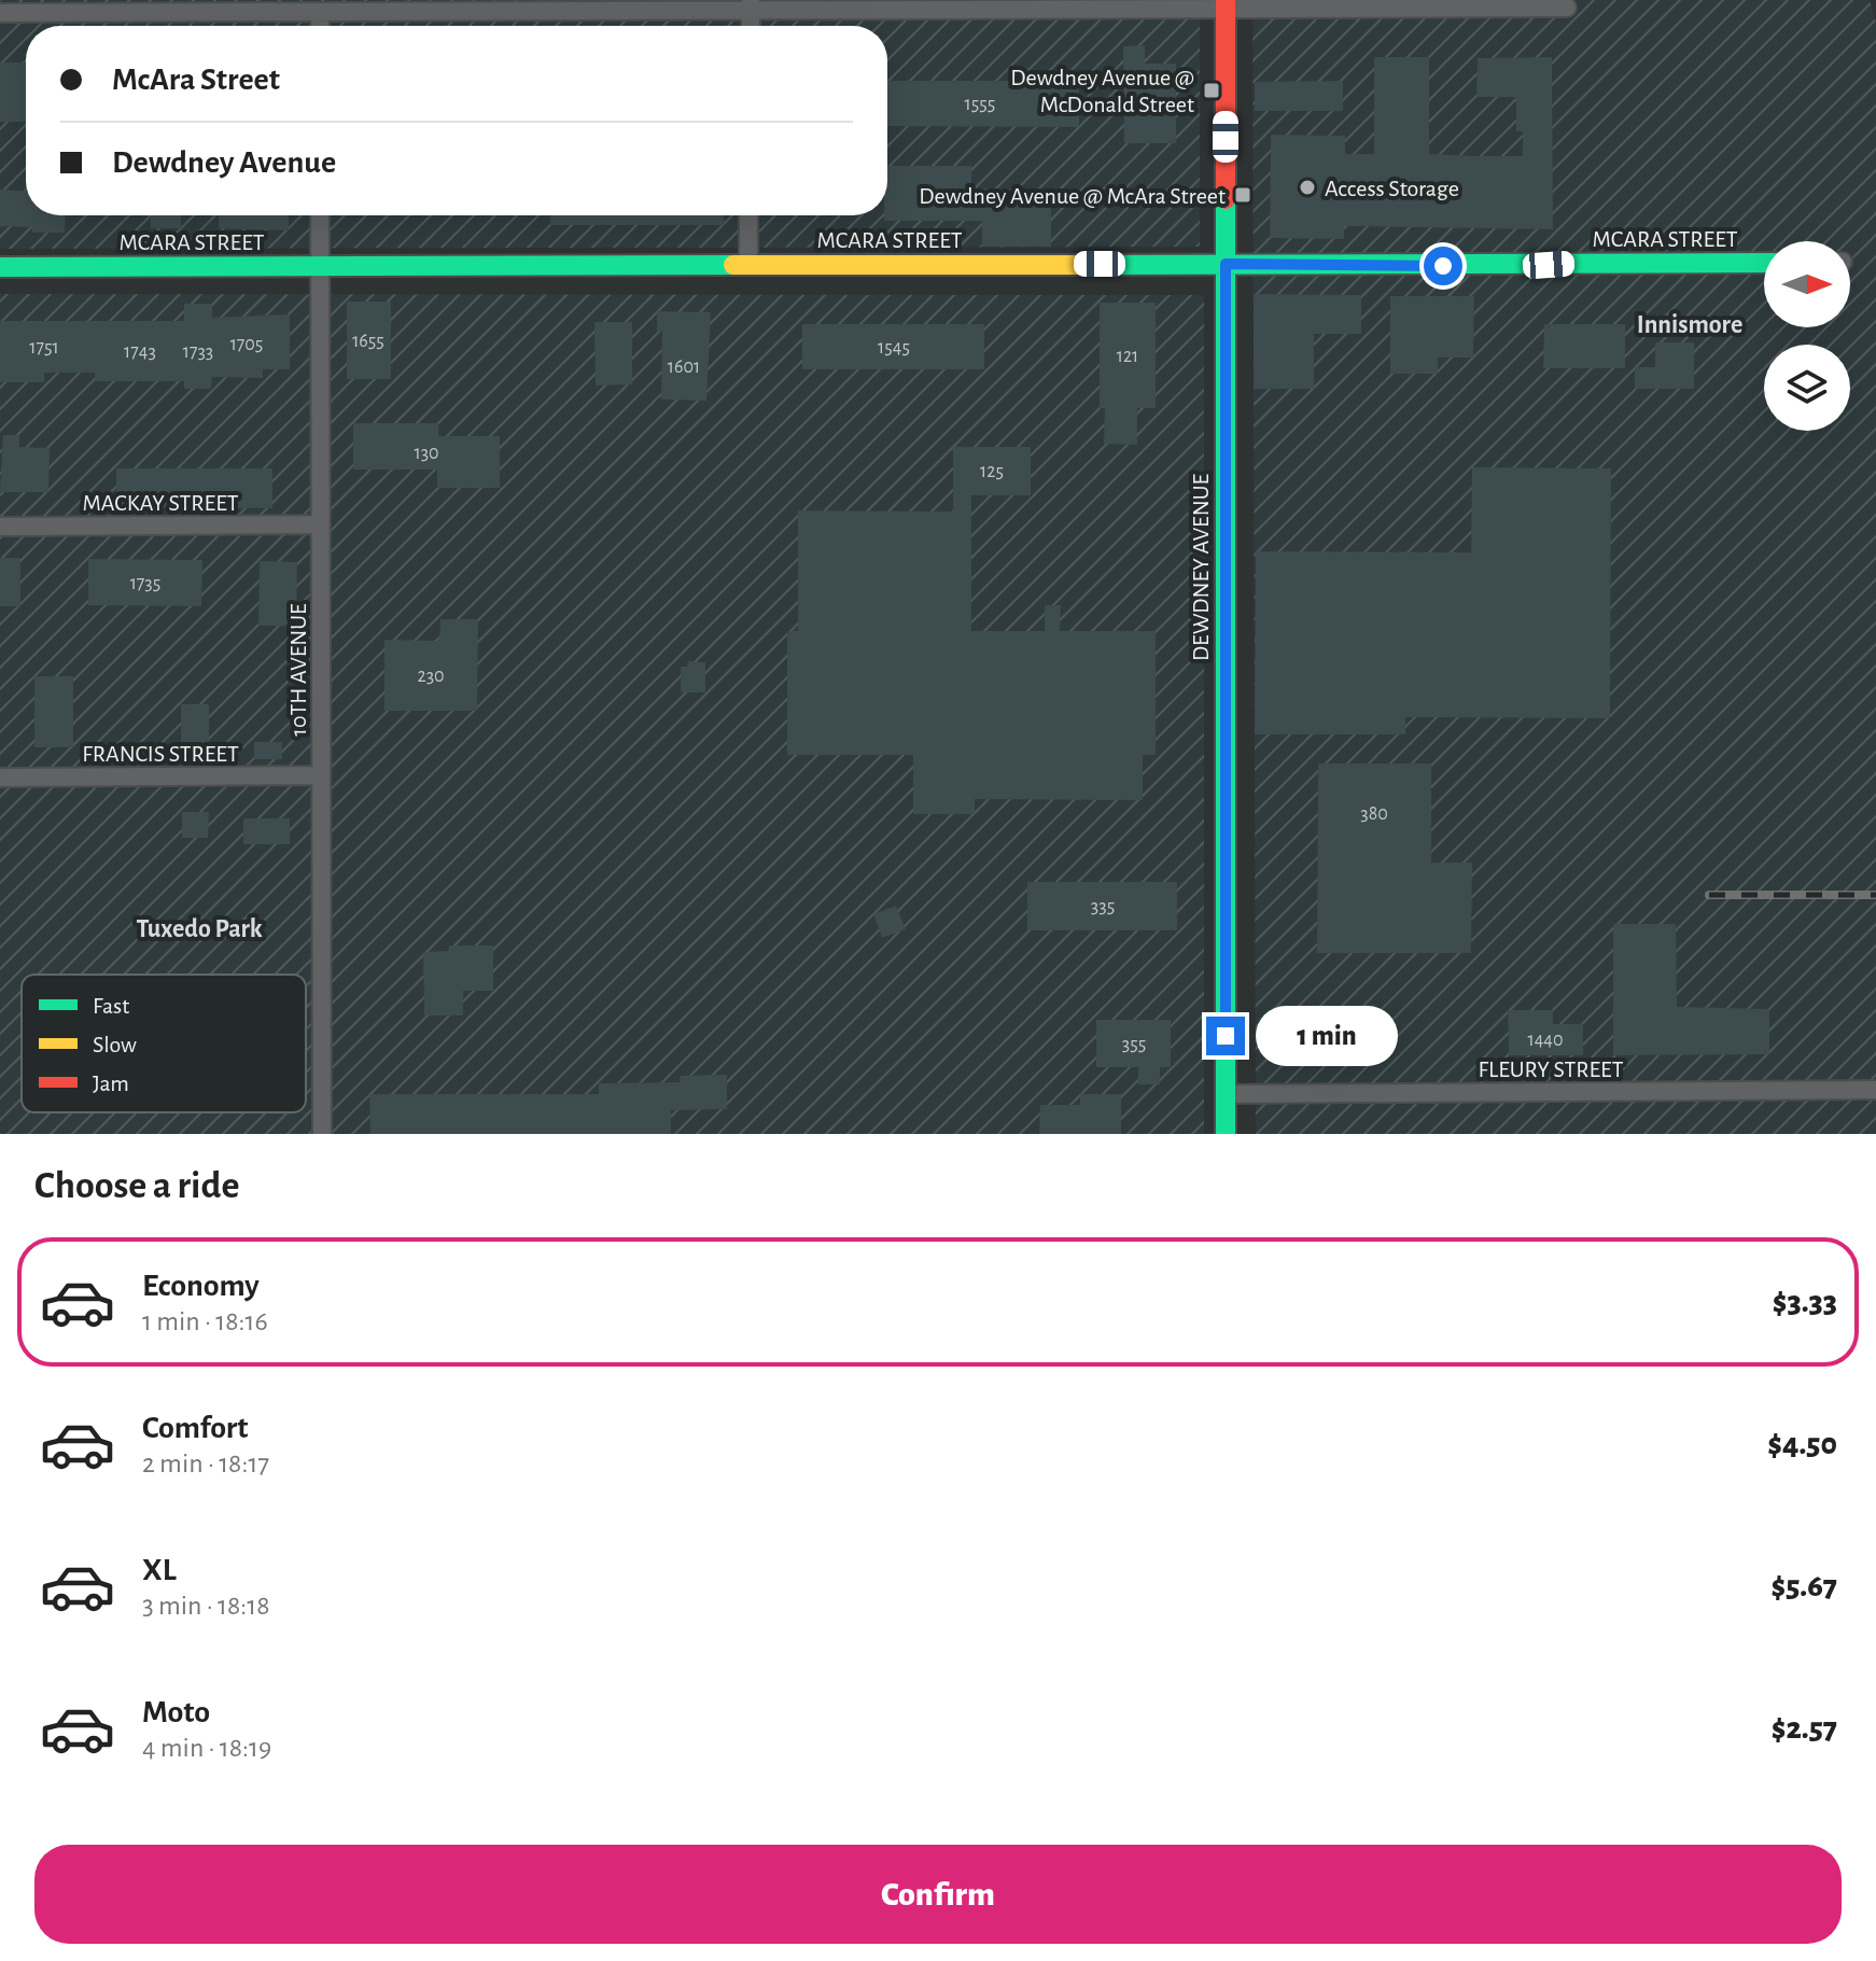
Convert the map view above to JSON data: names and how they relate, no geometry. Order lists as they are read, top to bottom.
{
  "streets": {
    "street": [
      "MCARA STREET",
      "MACKAY STREET",
      "DEWDNEY AVENUE",
      "10TH AVENUE",
      "FRANCIS STREET",
      "FLEURY STREET"
    ]
  },
  "crossings": [
    ["MCARA STREET", "DEWDNEY AVENUE"],
    ["MCARA STREET", "10TH AVENUE"],
    ["MACKAY STREET", "10TH AVENUE"],
    ["DEWDNEY AVENUE", "FLEURY STREET"],
    ["10TH AVENUE", "FRANCIS STREET"]
  ],
  "districts": ["Innismore", "Tuxedo Park"],
  "places": {
    "transit": ["Dewdney Avenue @ McDonald Street", "Dewdney Avenue @ McAra Street"],
    "other": ["Access Storage"]
  },
  "house_numbers": [
    "1555",
    "1655",
    "1705",
    "1751",
    "1545",
    "1743",
    "1733",
    "121",
    "1601",
    "130",
    "125",
    "1735",
    "230",
    "380",
    "335",
    "1440",
    "355"
  ],
  "legend": ["Fast", "Slow", "Jam"],
  "north": "right",
  "page": {
    "banner": ["McAra Street", "Dewdney Avenue"],
    "bubble": "1 min",
    "heading": "Choose a ride",
    "list": [
      {
        "name": "Economy",
        "note": "1 min · 18:16",
        "value": "$3.33"
      },
      {
        "name": "Comfort",
        "note": "2 min · 18:17",
        "value": "$4.50"
      },
      {
        "name": "XL",
        "note": "3 min · 18:18",
        "value": "$5.67"
      },
      {
        "name": "Moto",
        "note": "4 min · 18:19",
        "value": "$2.57"
      }
    ],
    "buttons": "Confirm"
  }
}
